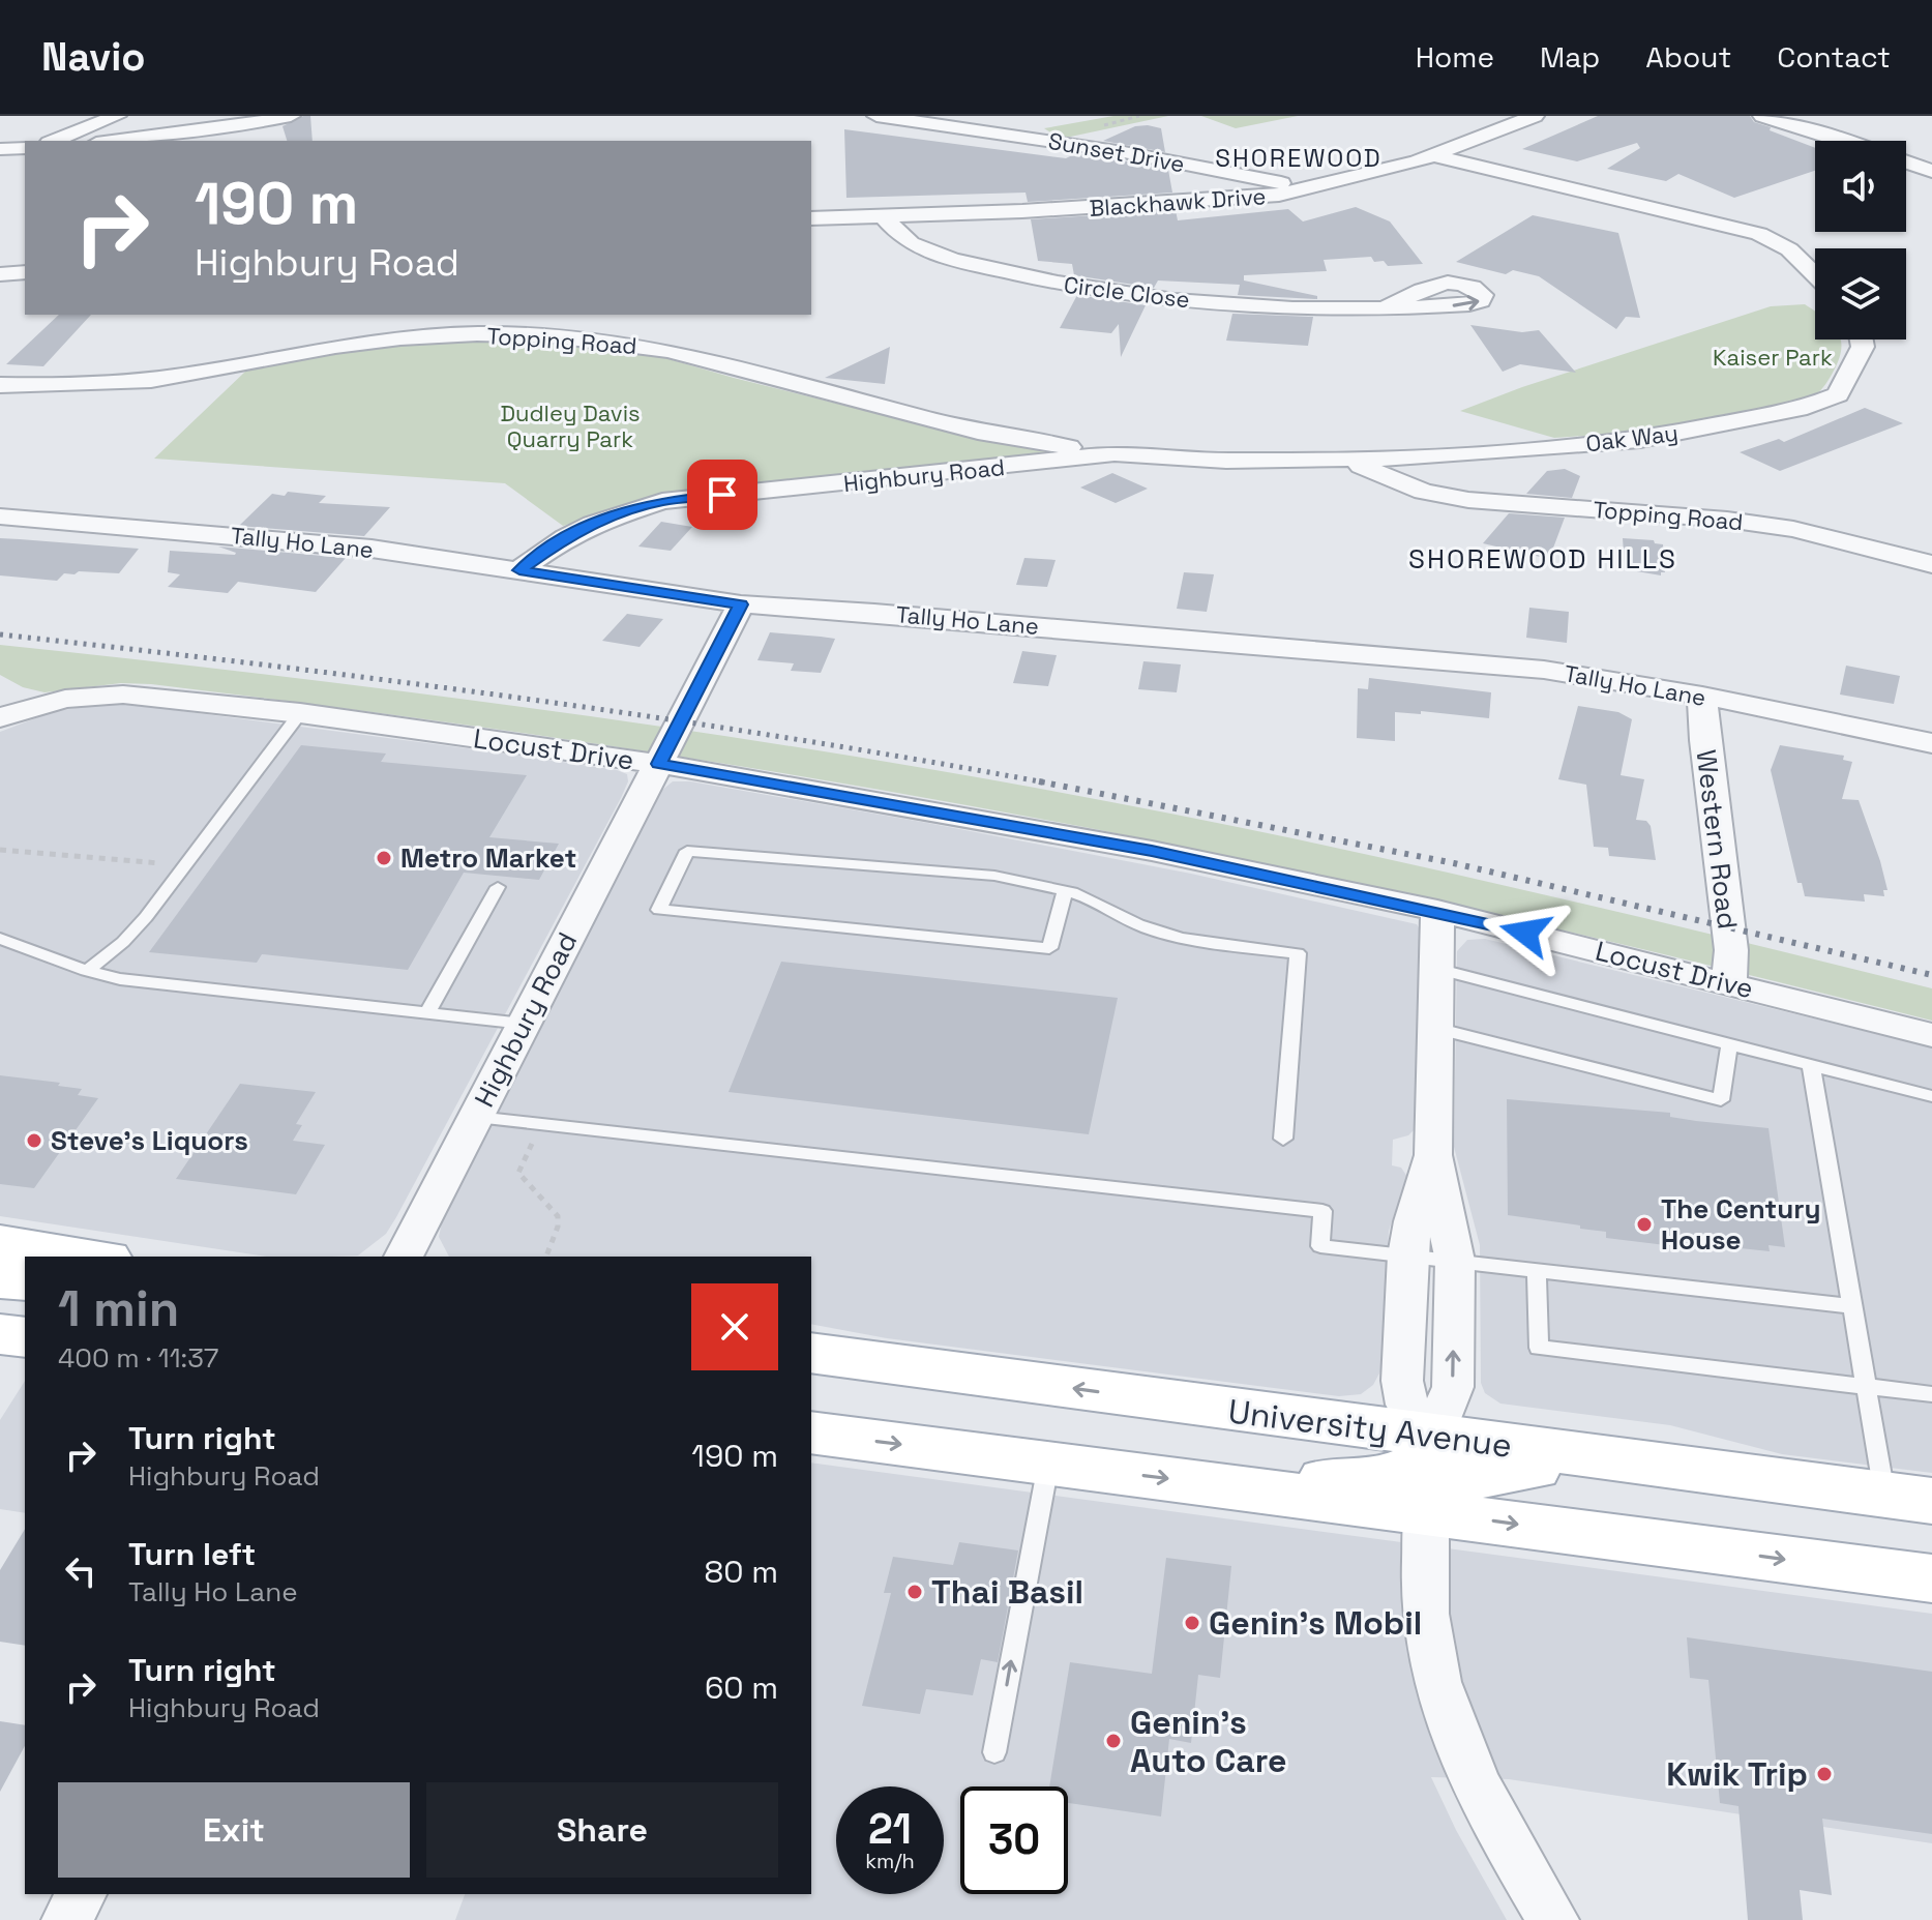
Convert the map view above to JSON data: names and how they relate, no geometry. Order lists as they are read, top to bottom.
{
  "streets": {
    "main road": ["University Avenue"],
    "street": [
      "Sunset Drive",
      "Blackhawk Drive",
      "Circle Close",
      "Topping Road",
      "Oak Way",
      "Highbury Road",
      "Tally Ho Lane",
      "Locust Drive",
      "Western Road"
    ]
  },
  "crossings": [
    ["Sunset Drive", "Blackhawk Drive"],
    ["Blackhawk Drive", "Circle Close"],
    ["Topping Road", "Oak Way"],
    ["Topping Road", "Highbury Road"],
    ["Oak Way", "Highbury Road"],
    ["Highbury Road", "Tally Ho Lane"],
    ["Highbury Road", "Locust Drive"],
    ["Tally Ho Lane", "Western Road"],
    ["Locust Drive", "Western Road"]
  ],
  "districts": ["SHOREWOOD", "SHOREWOOD HILLS"],
  "parks": ["Kaiser Park", "Dudley Davis Quarry Park"],
  "places": [
    "Metro Market",
    "Steve's Liquors",
    "The Century House",
    "Thai Basil",
    "Genin's Mobil",
    "Genin's Auto Care",
    "Kwik Trip"
  ],
  "page": {
    "header": "Navio",
    "nav": [
      "Home",
      "Map",
      "About",
      "Contact"
    ],
    "turn": ["190 m", "Highbury Road"],
    "heading": ["1 min", "400 m · 11:37"],
    "list": [
      {
        "name": "Turn right",
        "note": "Highbury Road",
        "value": "190 m"
      },
      {
        "name": "Turn left",
        "note": "Tally Ho Lane",
        "value": "80 m"
      },
      {
        "name": "Turn right",
        "note": "Highbury Road",
        "value": "60 m"
      }
    ],
    "buttons": ["Exit", "Share"],
    "speed": "21 km/h",
    "limit": "30"
  }
}
